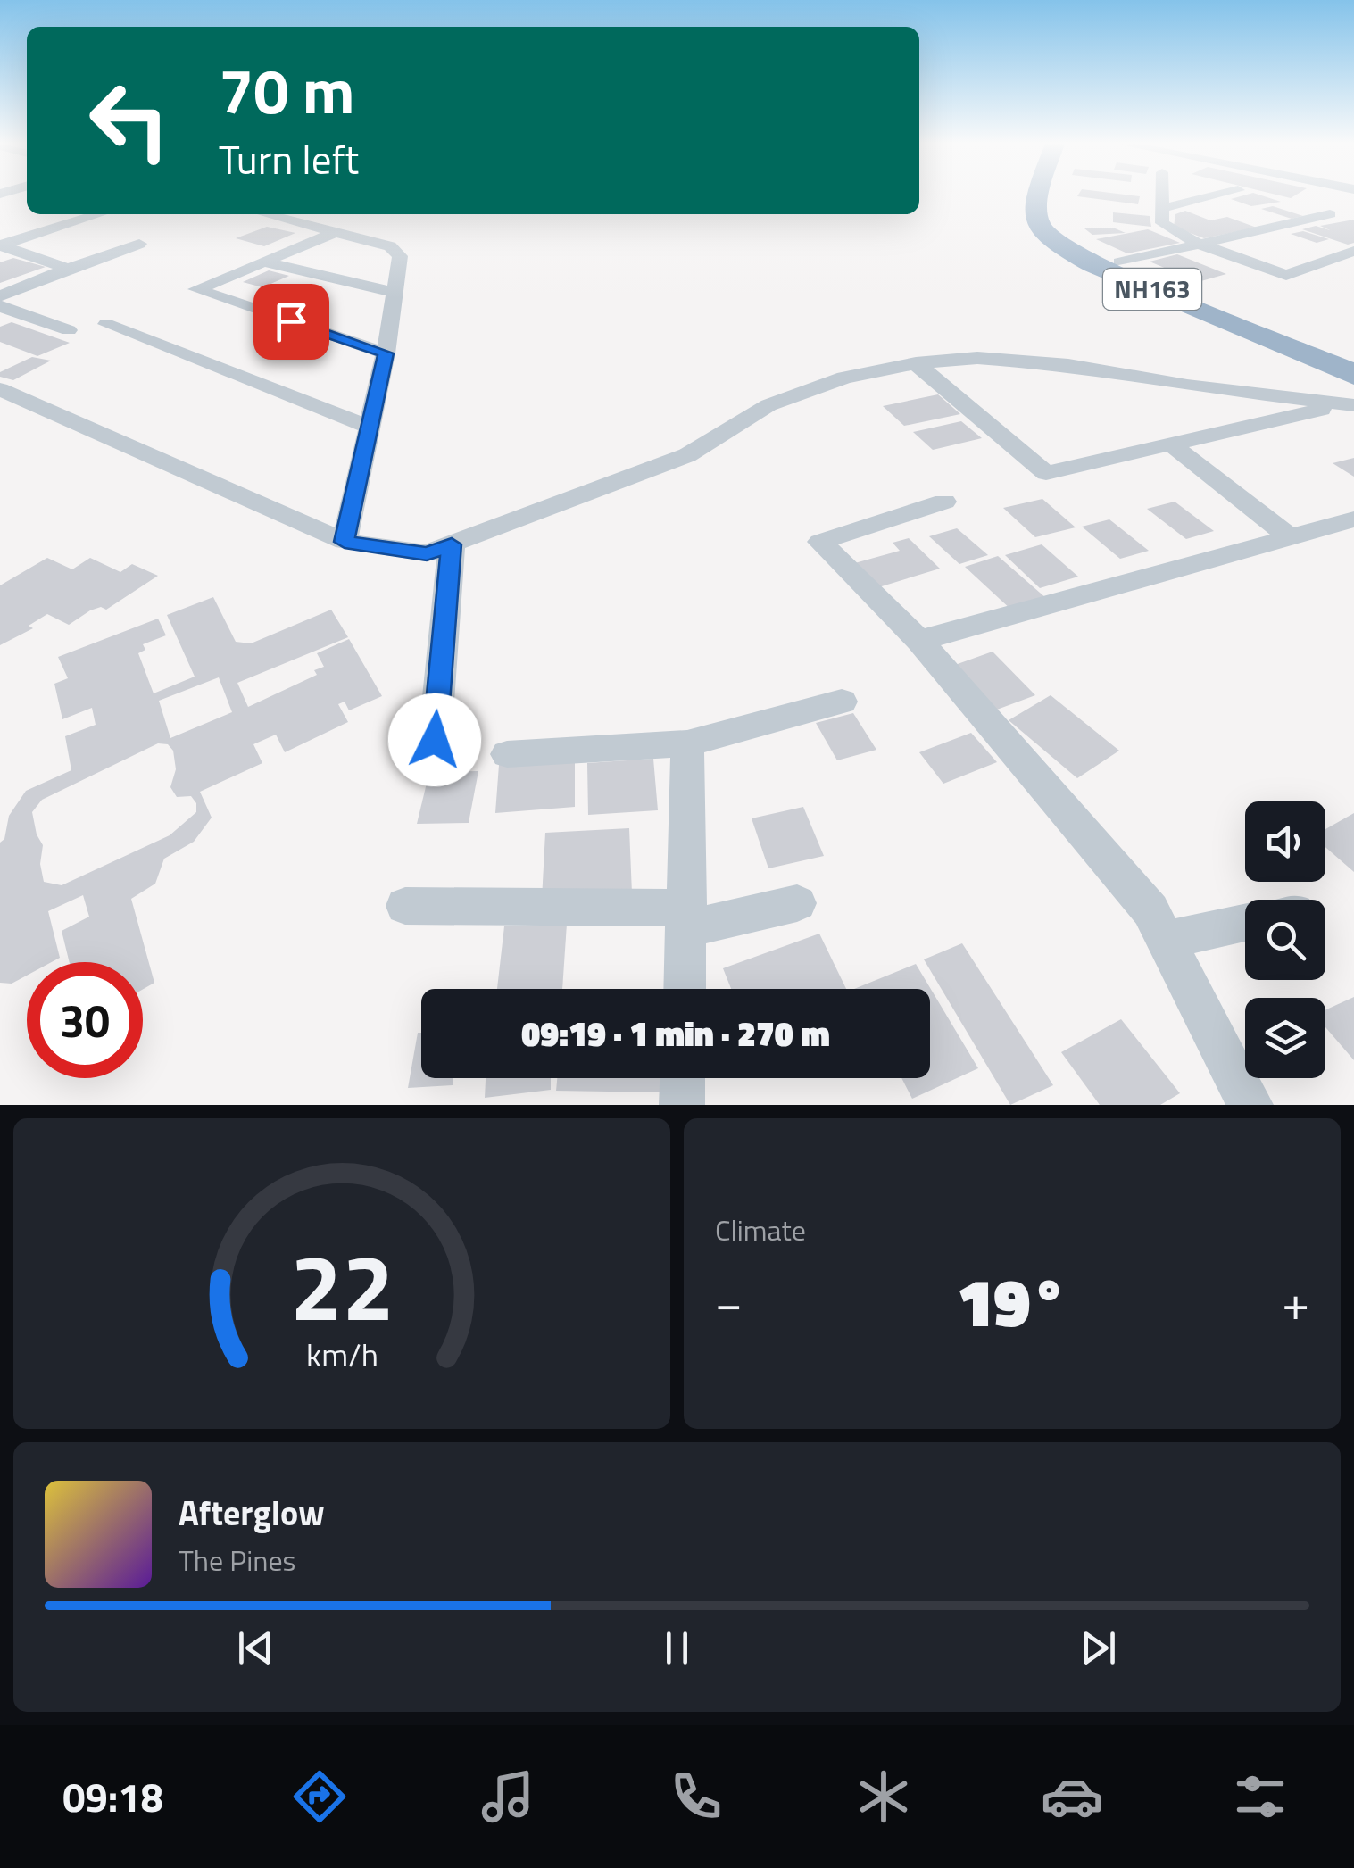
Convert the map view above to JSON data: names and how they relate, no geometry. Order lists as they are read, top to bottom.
{
  "streets": {
    "highway": ["NH163"]
  },
  "page": {
    "turn": ["70 m", "Turn left"],
    "limit": "30",
    "trip": "09:19 · 1 min · 270 m",
    "tile": "Climate",
    "heat": ["−", "19°", "+"],
    "song": ["Afterglow", "The Pines"],
    "tabs": "09:18",
    "gauge": ["22", "km/h"]
  }
}
